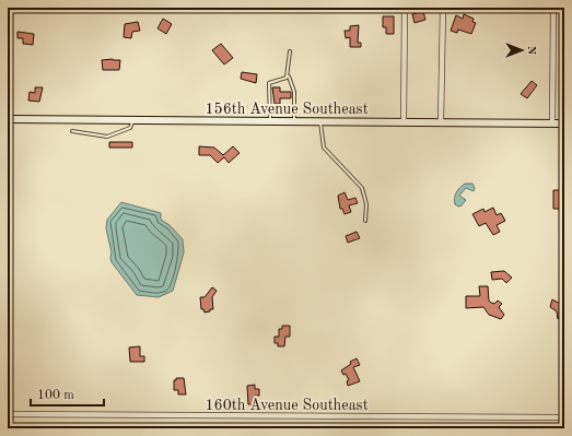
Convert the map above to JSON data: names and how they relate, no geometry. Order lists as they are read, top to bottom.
{
  "streets": {
    "street": ["156th Avenue Southeast", "160th Avenue Southeast"]
  },
  "scale_bar": "100 m",
  "north": "right"
}
